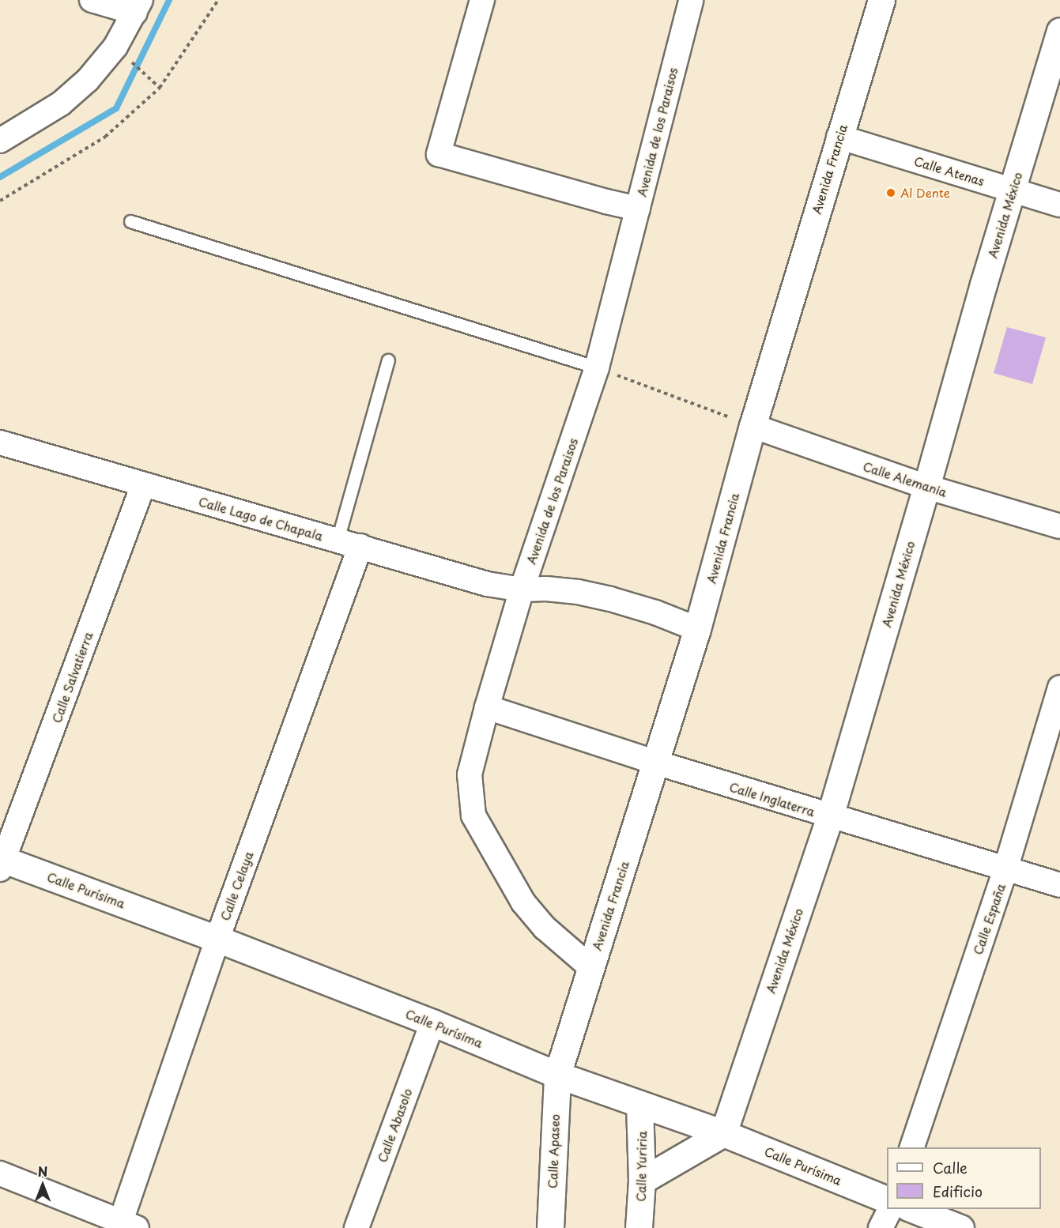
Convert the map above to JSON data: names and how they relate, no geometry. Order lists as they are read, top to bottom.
{
  "streets": {
    "street": [
      "Avenida de los Paraisos",
      "Avenida Francia",
      "Calle Atenas",
      "Avenida México",
      "Calle Alemania",
      "Calle Lago de Chapala",
      "Calle Salvatierra",
      "Calle Inglaterra",
      "Calle Celaya",
      "Calle Purísima",
      "Calle España",
      "Calle Abasolo",
      "Calle Apaseo",
      "Calle Yuriria"
    ]
  },
  "crossings": [
    ["Avenida de los Paraisos", "Avenida Francia"],
    ["Avenida de los Paraisos", "Calle Lago de Chapala"],
    ["Avenida de los Paraisos", "Calle Inglaterra"],
    ["Avenida Francia", "Calle Atenas"],
    ["Avenida Francia", "Calle Alemania"],
    ["Avenida Francia", "Calle Lago de Chapala"],
    ["Avenida Francia", "Calle Inglaterra"],
    ["Avenida Francia", "Calle Purísima"],
    ["Avenida Francia", "Calle Apaseo"],
    ["Calle Atenas", "Avenida México"],
    ["Avenida México", "Calle Alemania"],
    ["Avenida México", "Calle Inglaterra"],
    ["Avenida México", "Calle Purísima"],
    ["Calle Lago de Chapala", "Calle Salvatierra"],
    ["Calle Lago de Chapala", "Calle Celaya"],
    ["Calle Salvatierra", "Calle Purísima"],
    ["Calle Inglaterra", "Calle España"],
    ["Calle Celaya", "Calle Purísima"],
    ["Calle Purísima", "Calle Abasolo"],
    ["Calle Purísima", "Calle Apaseo"],
    ["Calle Purísima", "Calle Yuriria"]
  ],
  "places": ["Al Dente"],
  "legend": ["Calle", "Edificio"],
  "north": "top"
}
